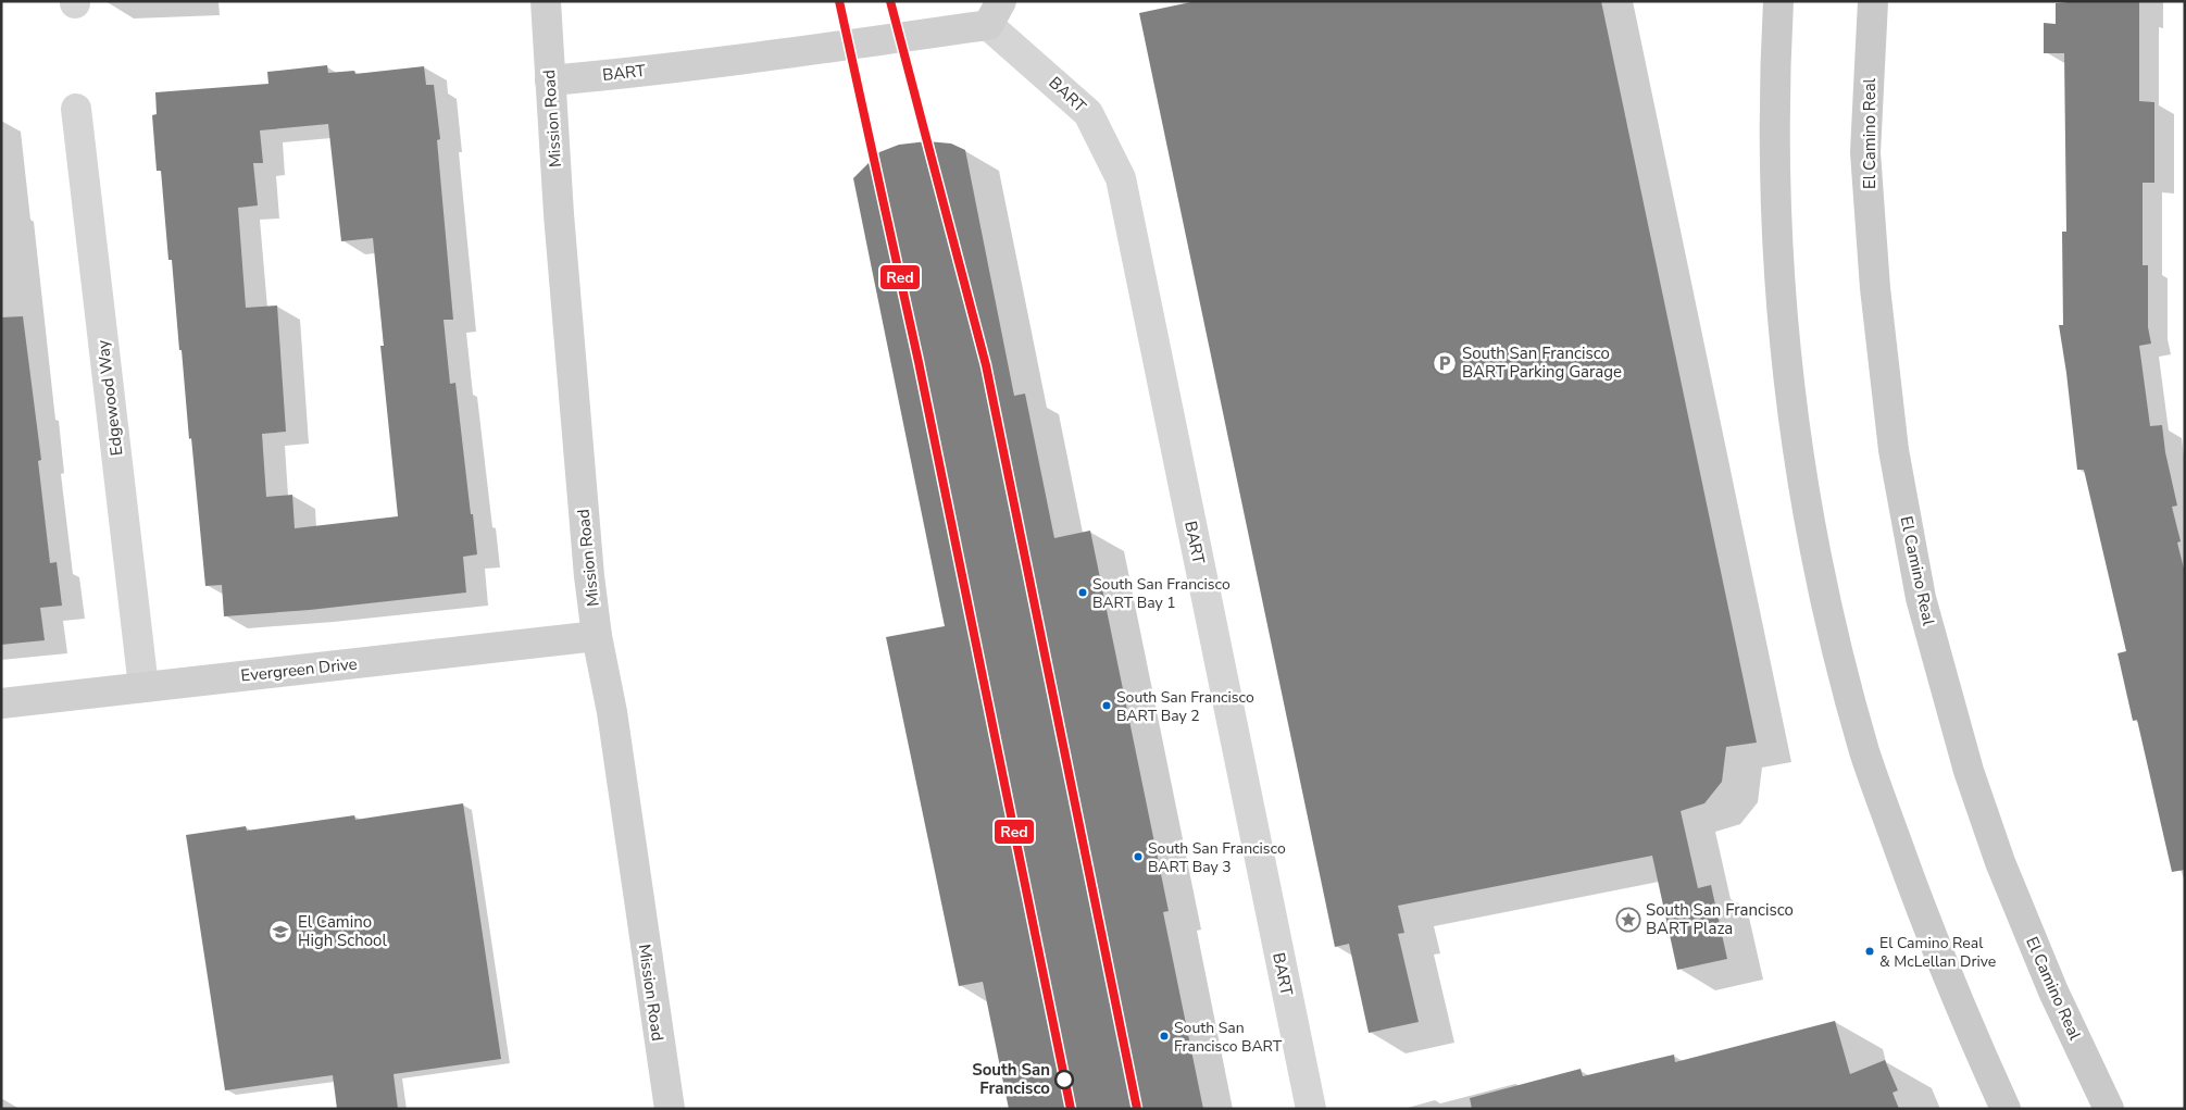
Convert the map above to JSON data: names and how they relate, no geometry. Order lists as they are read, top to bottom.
{
  "streets": {
    "main road": [
      "BART",
      "Mission Road",
      "El Camino Real",
      "Evergreen Drive"
    ],
    "street": ["Edgewood Way"]
  },
  "crossings": [
    ["BART", "Mission Road"],
    ["Mission Road", "Evergreen Drive"],
    ["Edgewood Way", "Evergreen Drive"]
  ],
  "places": {
    "parking": ["South San Francisco BART Parking Garage"],
    "other": [
      "South San Francisco BART Bay 1",
      "South San Francisco BART Bay 2",
      "South San Francisco BART Bay 3",
      "El Camino Real & McLellan Drive",
      "South San Francisco BART",
      "South San Francisco"
    ],
    "place": ["South San Francisco BART Plaza"],
    "school or university": ["El Camino High School"]
  },
  "lines": ["transit line Red"]
}
